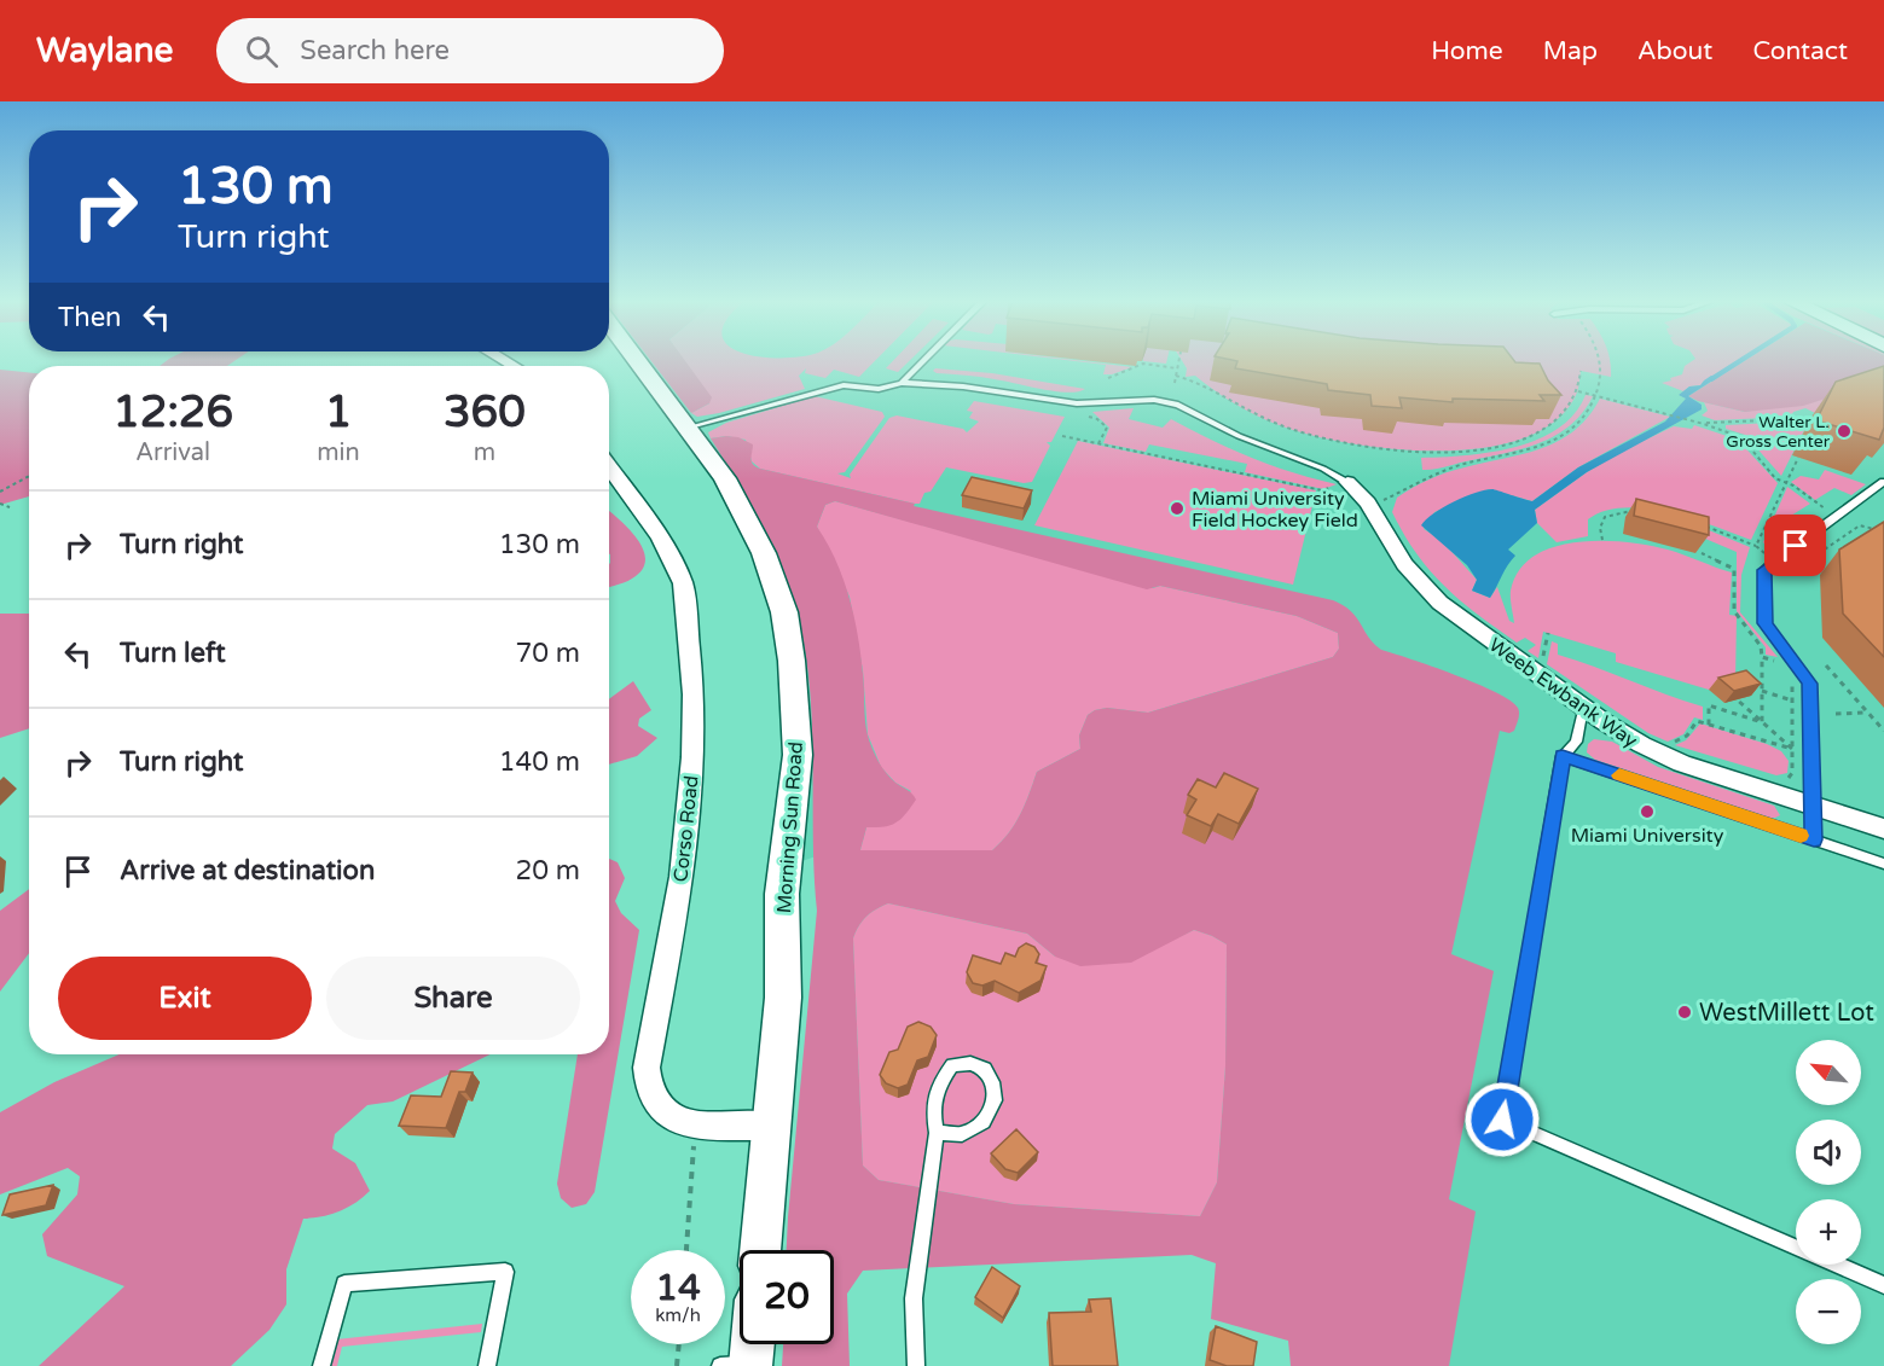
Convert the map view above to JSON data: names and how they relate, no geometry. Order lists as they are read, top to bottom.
{
  "streets": {
    "main road": ["Morning Sun Road"],
    "street": ["Weeb Ewbank Way", "Corso Road"]
  },
  "crossings": [
    ["Morning Sun Road", "Corso Road"]
  ],
  "places": [
    "Walter L. Gross Center",
    "Miami University Field Hockey Field",
    "Miami University",
    "WestMillett Lot"
  ],
  "north": "top left",
  "page": {
    "header": "Waylane",
    "search": "Search here",
    "nav": [
      "Home",
      "Map",
      "About",
      "Contact"
    ],
    "turn": ["130 m", "Turn right"],
    "then": "Then",
    "eta": [
      "12:26",
      "Arrival",
      "1",
      "min",
      "360",
      "m"
    ],
    "list": [
      {
        "name": "Turn right",
        "value": "130 m"
      },
      {
        "name": "Turn left",
        "value": "70 m"
      },
      {
        "name": "Turn right",
        "value": "140 m"
      },
      {
        "name": "Arrive at destination",
        "value": "20 m"
      }
    ],
    "buttons": ["Exit", "Share"],
    "map_buttons": ["+", "−"],
    "speed": "14 km/h",
    "limit": "20"
  }
}
